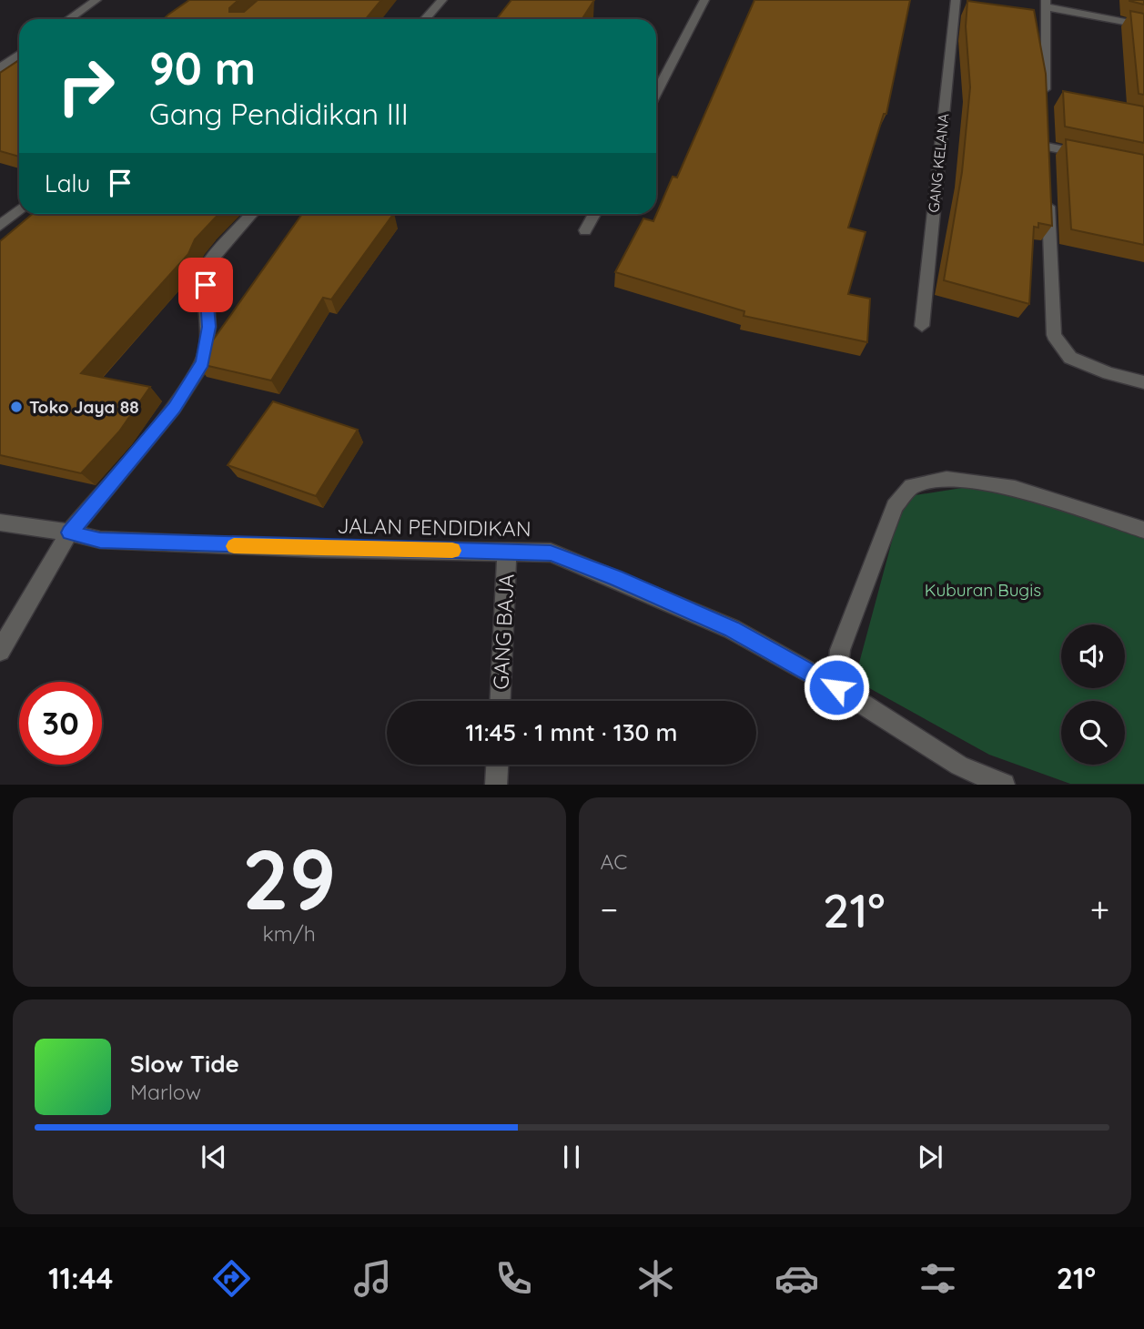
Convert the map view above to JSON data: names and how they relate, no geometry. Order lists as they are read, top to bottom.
{
  "streets": {
    "street": ["GANG KELANA", "JALAN PENDIDIKAN", "GANG BAJA"]
  },
  "crossings": [
    ["JALAN PENDIDIKAN", "GANG BAJA"]
  ],
  "parks": ["Kuburan Bugis"],
  "places": ["Toko Jaya 88"],
  "page": {
    "turn": ["90 m", "Gang Pendidikan III"],
    "then": "Lalu",
    "limit": "30",
    "trip": "11:45 · 1 mnt · 130 m",
    "tile": [
      ["29", "km/h"],
      "AC"
    ],
    "heat": ["−", "21°", "+"],
    "song": ["Slow Tide", "Marlow"],
    "tabs": ["11:44", "21°"]
  }
}
